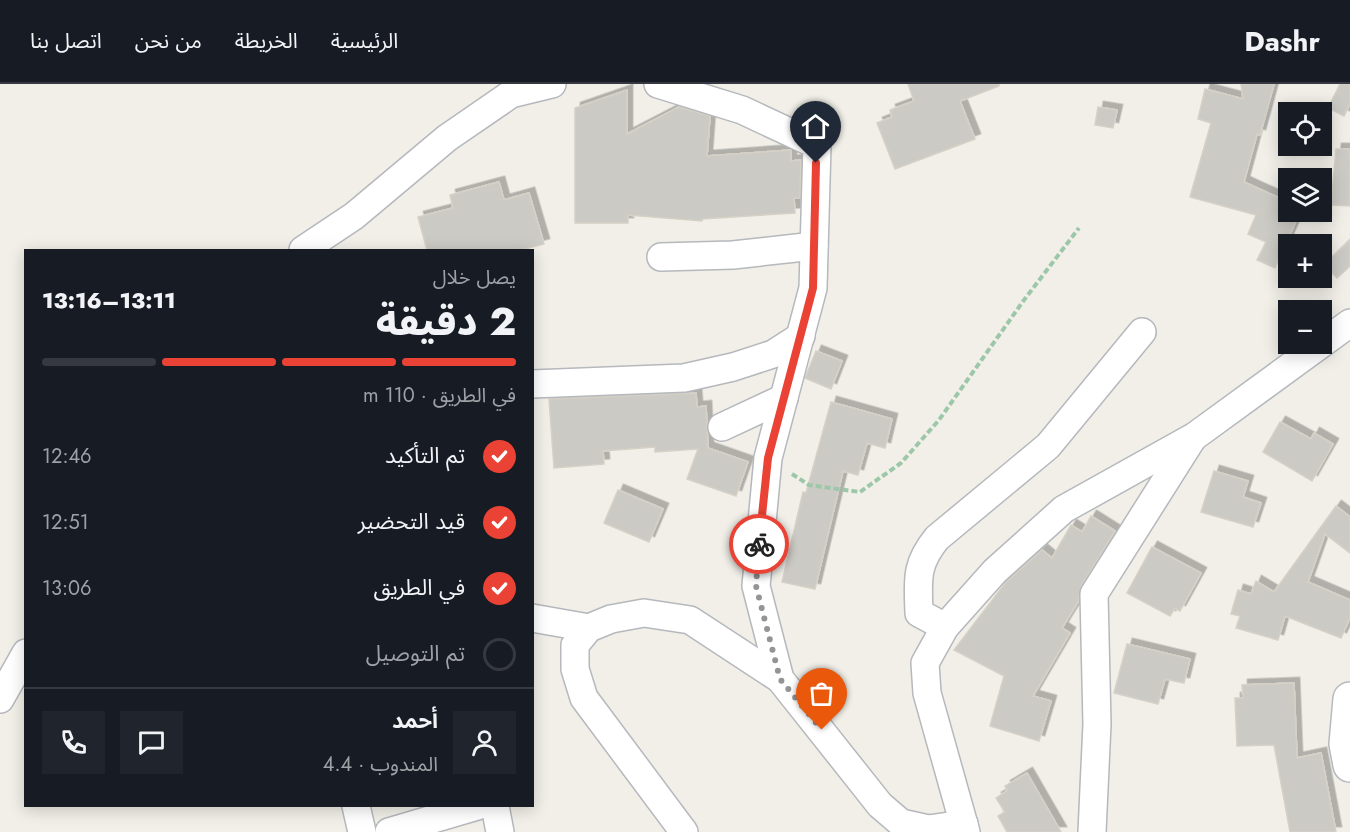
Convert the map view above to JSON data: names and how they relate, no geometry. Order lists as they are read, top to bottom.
{
  "page": {
    "header": "Dashr",
    "nav": [
      "الرئيسية",
      "الخريطة",
      "من نحن",
      "اتصل بنا"
    ],
    "map_buttons": ["+", "−"],
    "heading": ["2 دقيقة", "يصل خلال", "13:11–13:16"],
    "panel": ["أحمد", "المندوب · 4.4"],
    "bar": "في الطريق · 110 m",
    "list": [
      ["تم التأكيد", "12:46"],
      ["قيد التحضير", "12:51"],
      ["في الطريق", "13:06"],
      "تم التوصيل"
    ]
  }
}
